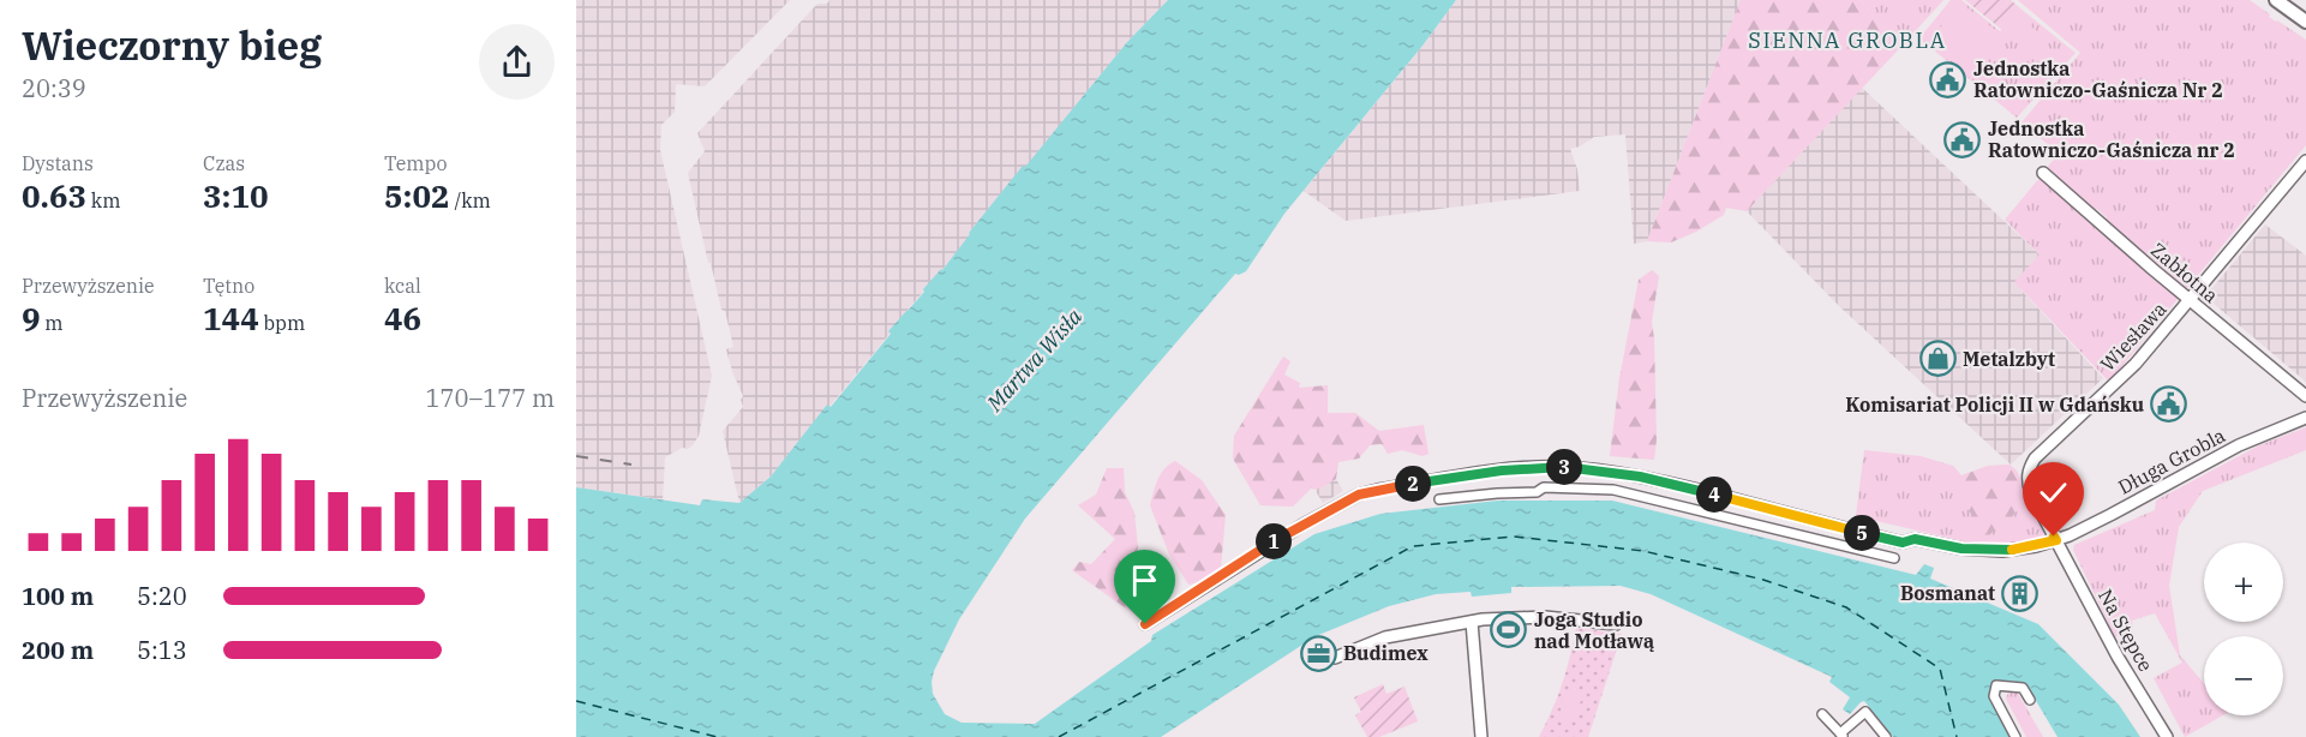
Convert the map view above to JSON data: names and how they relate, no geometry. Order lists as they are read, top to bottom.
{
  "streets": {
    "street": [
      "Zabłotna",
      "Wiesława",
      "Długa Grobla",
      "Na Stępce"
    ]
  },
  "crossings": [
    ["Zabłotna", "Wiesława"],
    ["Wiesława", "Długa Grobla"],
    ["Wiesława", "Na Stępce"],
    ["Długa Grobla", "Na Stępce"]
  ],
  "districts": ["SIENNA GROBLA"],
  "water": ["Martwa Wisła"],
  "places": {
    "public building": ["Jednostka Ratowniczo-Gaśnicza Nr 2", "Jednostka Ratowniczo-Gaśnicza nr 2", "Komisariat Policji II w Gdańsku"],
    "shop": ["Metalzbyt"],
    "building": ["Bosmanat"],
    "sports": ["Joga Studio nad Motławą"],
    "office": ["Budimex"]
  },
  "page": {
    "heading": ["Wieczorny bieg", "20:39"],
    "stats": [
      ["Dystans", "0.63 km"],
      ["Czas", "3:10"],
      ["Tempo", "5:02 /km"],
      ["Przewyższenie", "9 m"],
      ["Tętno", "144 bpm"],
      ["kcal", "46"]
    ],
    "chart": ["Przewyższenie", "170–177 m"],
    "pins": [
      "3",
      "2",
      "4",
      "5",
      "1"
    ],
    "map_buttons": ["+", "−"],
    "list": [
      {
        "name": "100 m",
        "note": "5:20"
      },
      {
        "name": "200 m",
        "note": "5:13"
      }
    ]
  }
}
